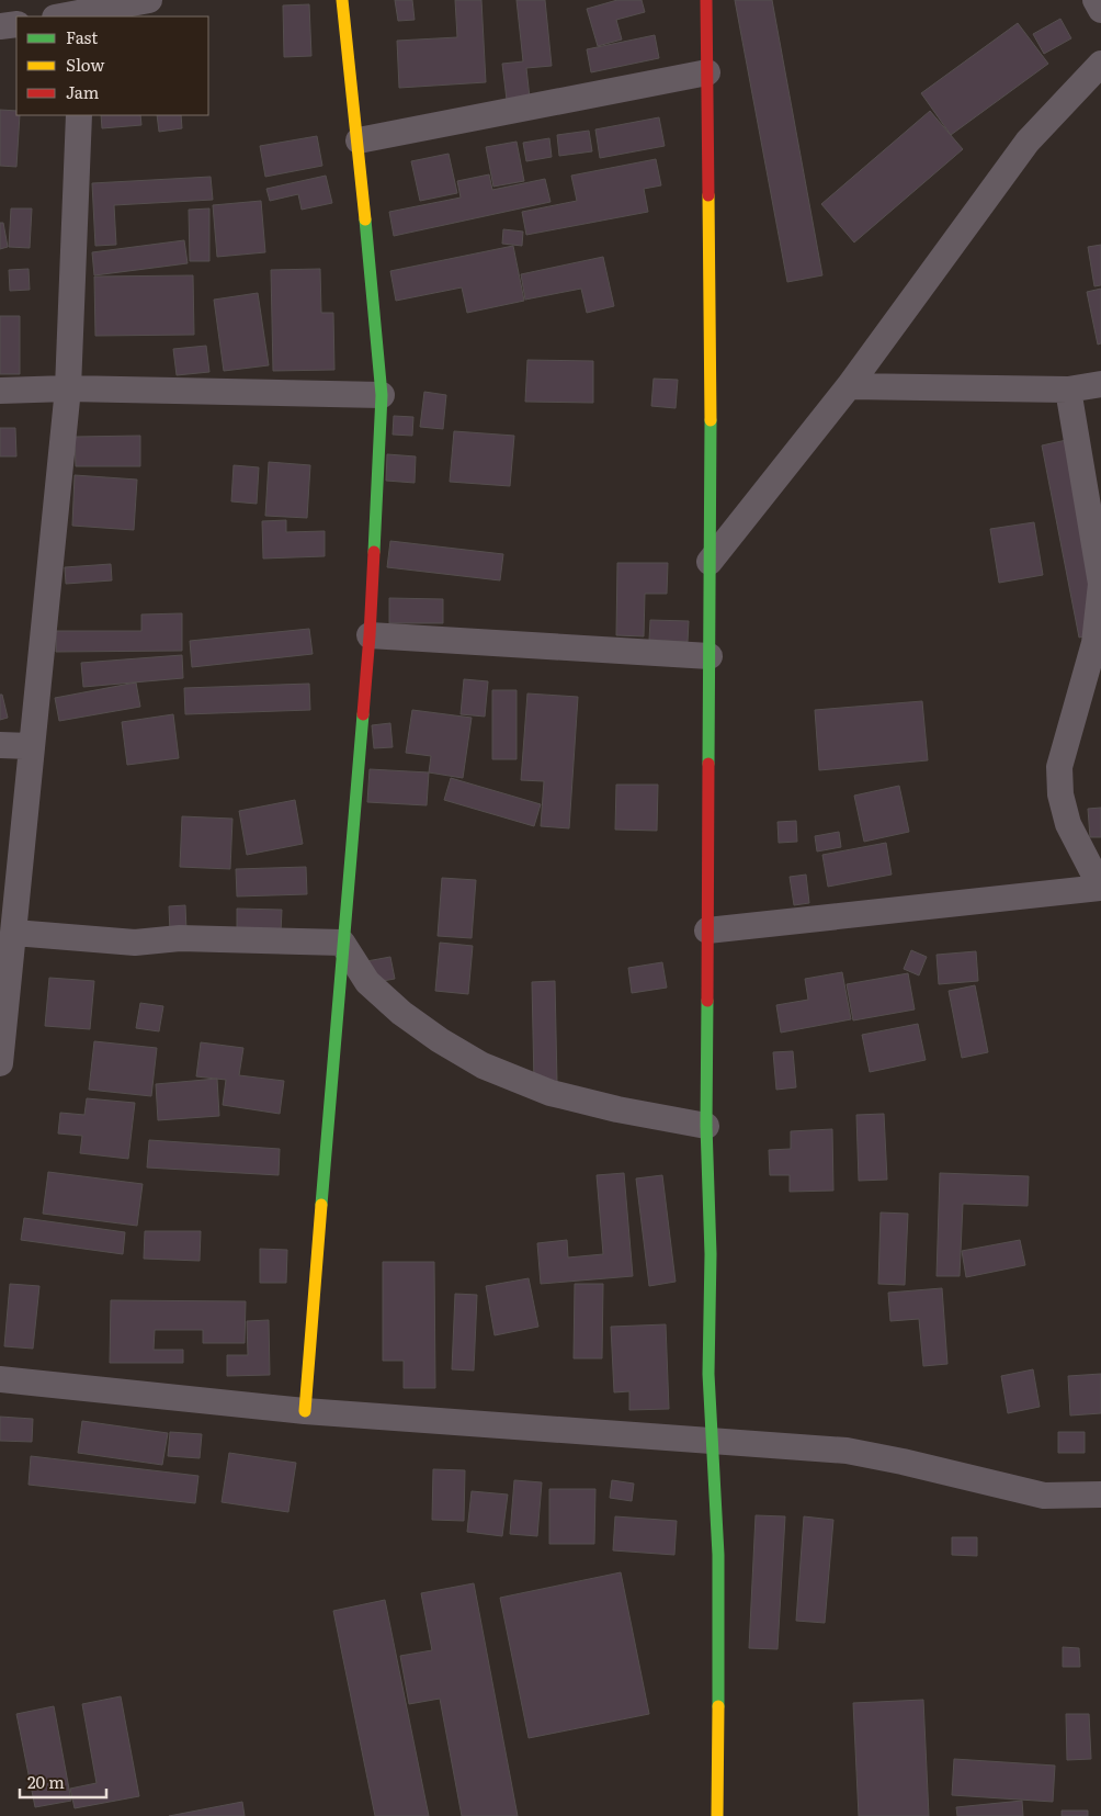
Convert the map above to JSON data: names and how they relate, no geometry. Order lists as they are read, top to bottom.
{
  "legend": ["Fast", "Slow", "Jam"],
  "scale_bar": "20 m"
}
